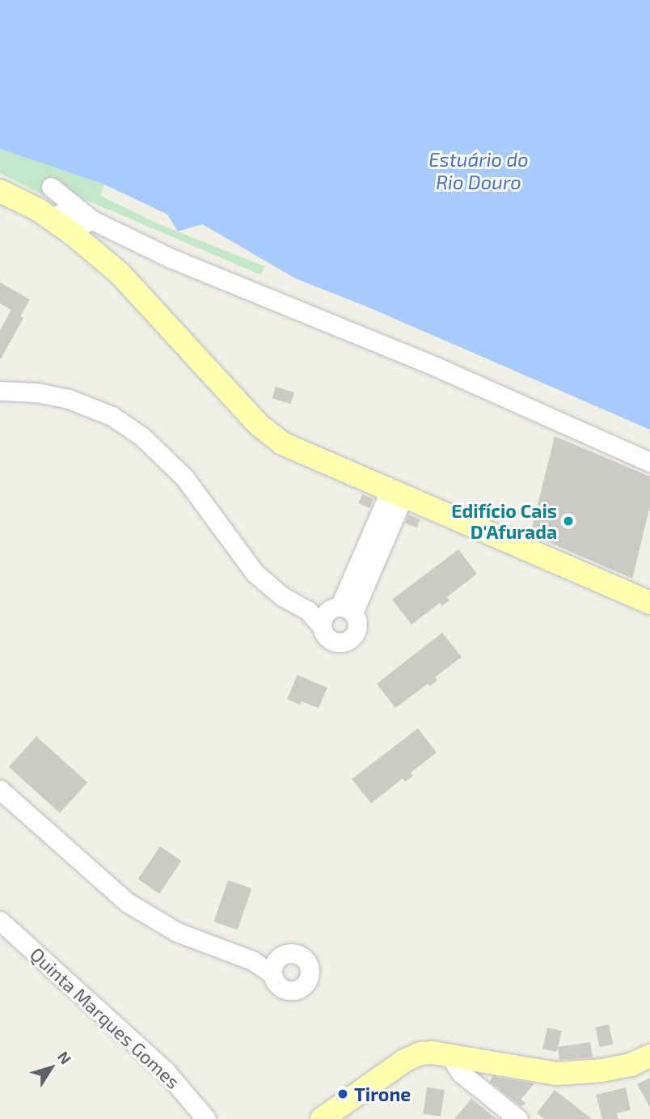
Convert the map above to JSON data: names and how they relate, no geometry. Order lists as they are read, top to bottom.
{
  "streets": {
    "street": ["Quinta Marques Gomes"]
  },
  "water": ["Estuário do Rio Douro"],
  "places": ["Edifício Cais D'Afurada", "Tirone"],
  "north": "top right"
}
